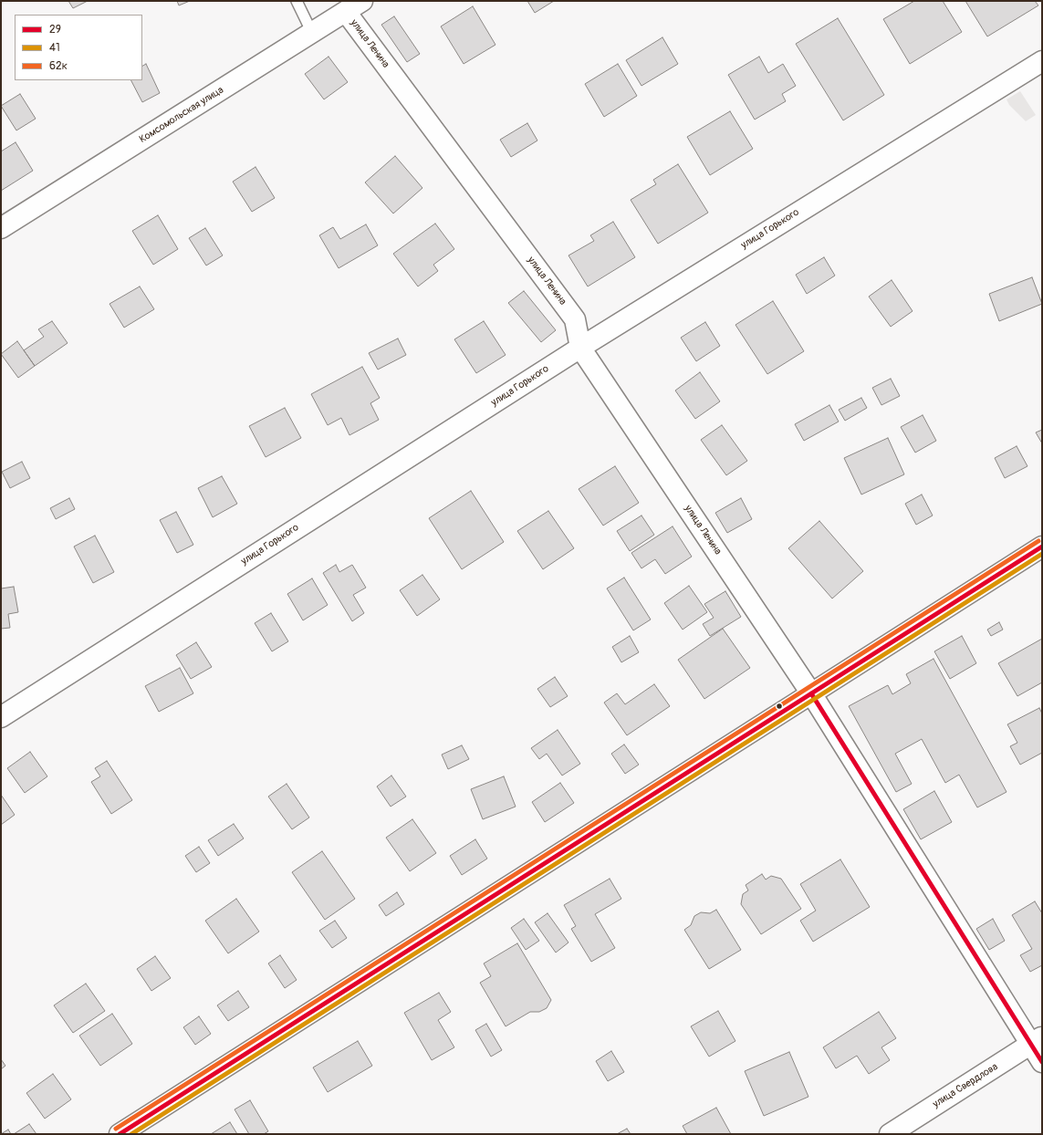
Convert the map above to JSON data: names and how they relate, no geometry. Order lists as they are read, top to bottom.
{
  "streets": {
    "street": [
      "улица Ленина",
      "Комсомольская улица",
      "улица Горького",
      "улица Свердлова"
    ]
  },
  "crossings": [
    ["улица Ленина", "Комсомольская улица"],
    ["улица Ленина", "улица Горького"],
    ["улица Ленина", "улица Свердлова"]
  ],
  "lines": ["transit line 62к", "transit line 29", "transit line 41"],
  "legend": ["29", "41", "62к"]
}
